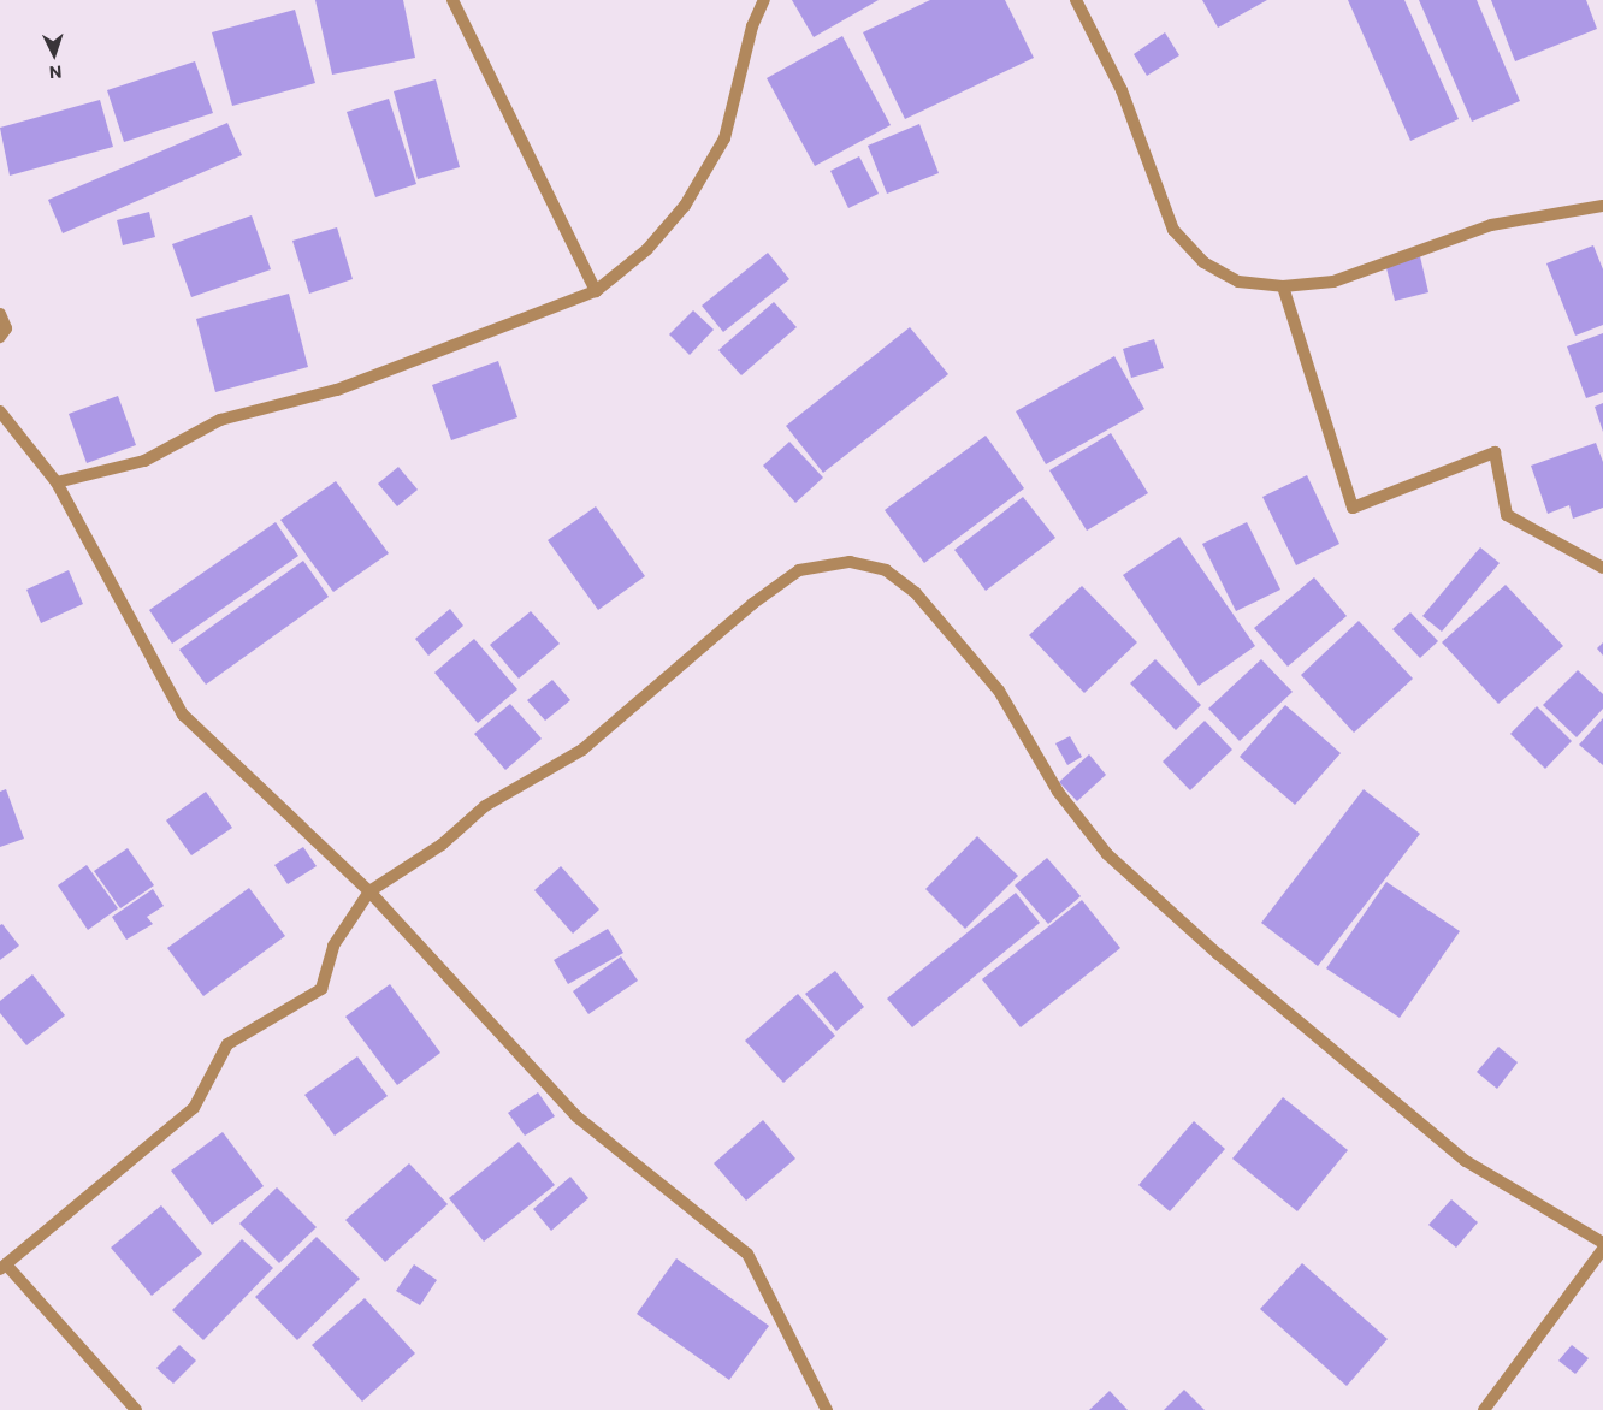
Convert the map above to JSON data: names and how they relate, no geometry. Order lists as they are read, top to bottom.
{
  "north": "bottom"
}
